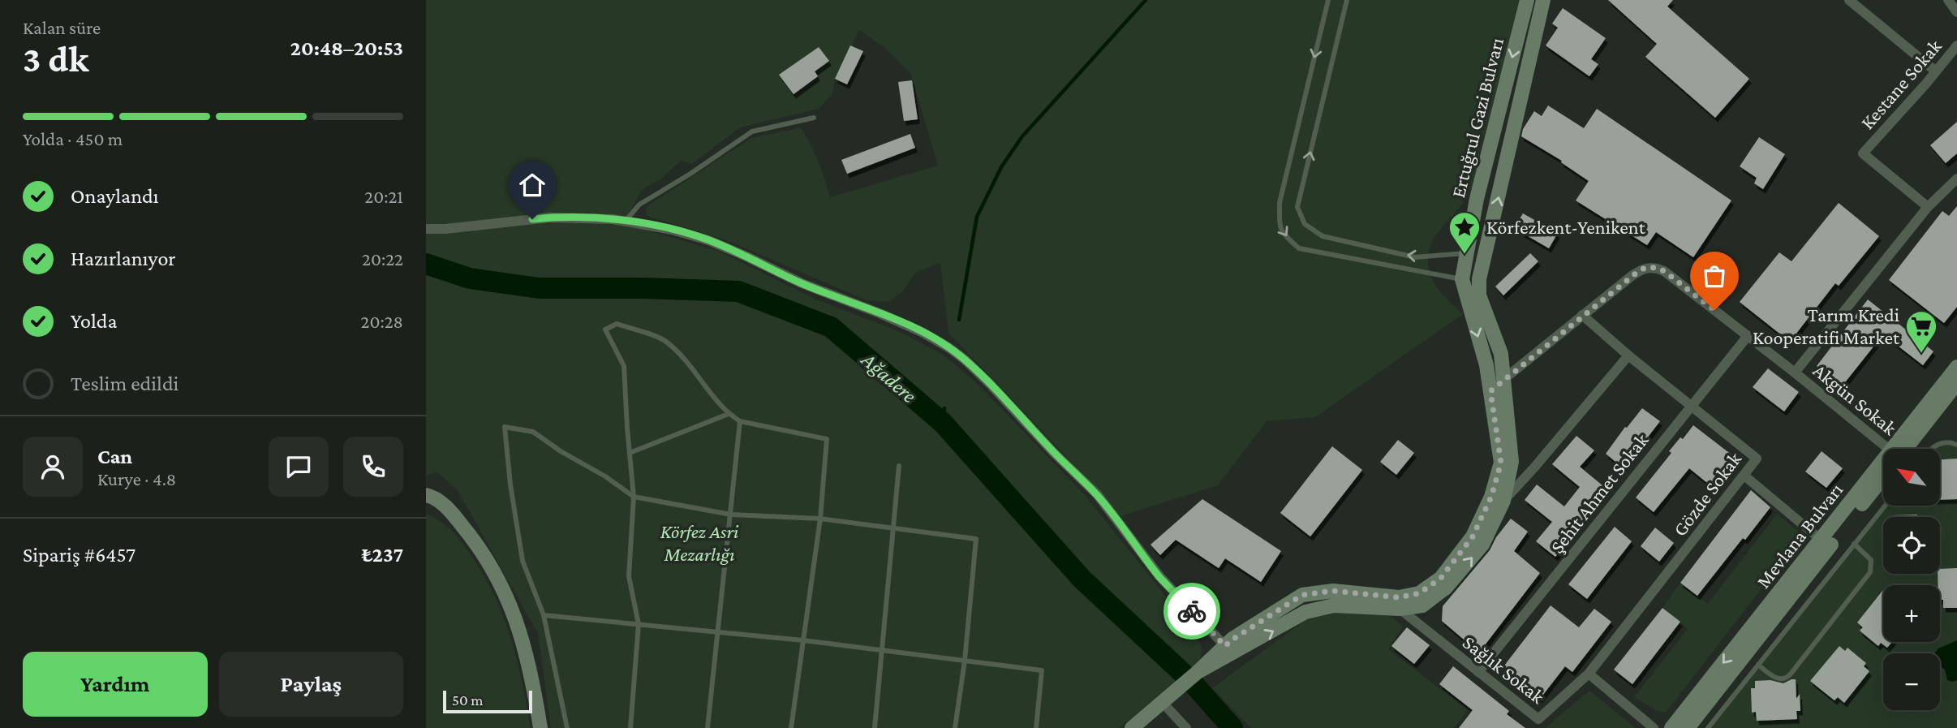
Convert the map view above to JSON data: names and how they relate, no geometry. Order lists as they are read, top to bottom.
{
  "streets": {
    "main road": ["Ertuğrul Gazi Bulvarı", "Mevlana Bulvarı"],
    "street": [
      "Kestane Sokak",
      "Akgün Sokak",
      "Şehit Ahmet Sokak",
      "Gözde Sokak",
      "Sağlık Sokak"
    ]
  },
  "crossings": [
    ["Ertuğrul Gazi Bulvarı", "Akgün Sokak"],
    ["Akgün Sokak", "Şehit Ahmet Sokak"],
    ["Akgün Sokak", "Gözde Sokak"],
    ["Şehit Ahmet Sokak", "Gözde Sokak"],
    ["Şehit Ahmet Sokak", "Sağlık Sokak"],
    ["Gözde Sokak", "Sağlık Sokak"]
  ],
  "water": ["Ağadere"],
  "parks": ["Körfez Asri Mezarlığı"],
  "places": {
    "place": ["Körfezkent-Yenikent"],
    "supermarket": ["Tarım Kredi Kooperatifi Market"]
  },
  "scale_bar": "50 m",
  "north": "top left",
  "page": {
    "heading": ["3 dk", "Kalan süre", "20:48–20:53"],
    "panel": [
      "Can",
      "Kurye · 4.8",
      "Sipariş #6457",
      "₺237"
    ],
    "bar": "Yolda · 450 m",
    "list": [
      ["Onaylandı", "20:21"],
      ["Hazırlanıyor", "20:22"],
      ["Yolda", "20:28"],
      "Teslim edildi"
    ],
    "map_buttons": ["+", "−"],
    "buttons": ["Yardım", "Paylaş"],
    "scale": "50 m"
  }
}
